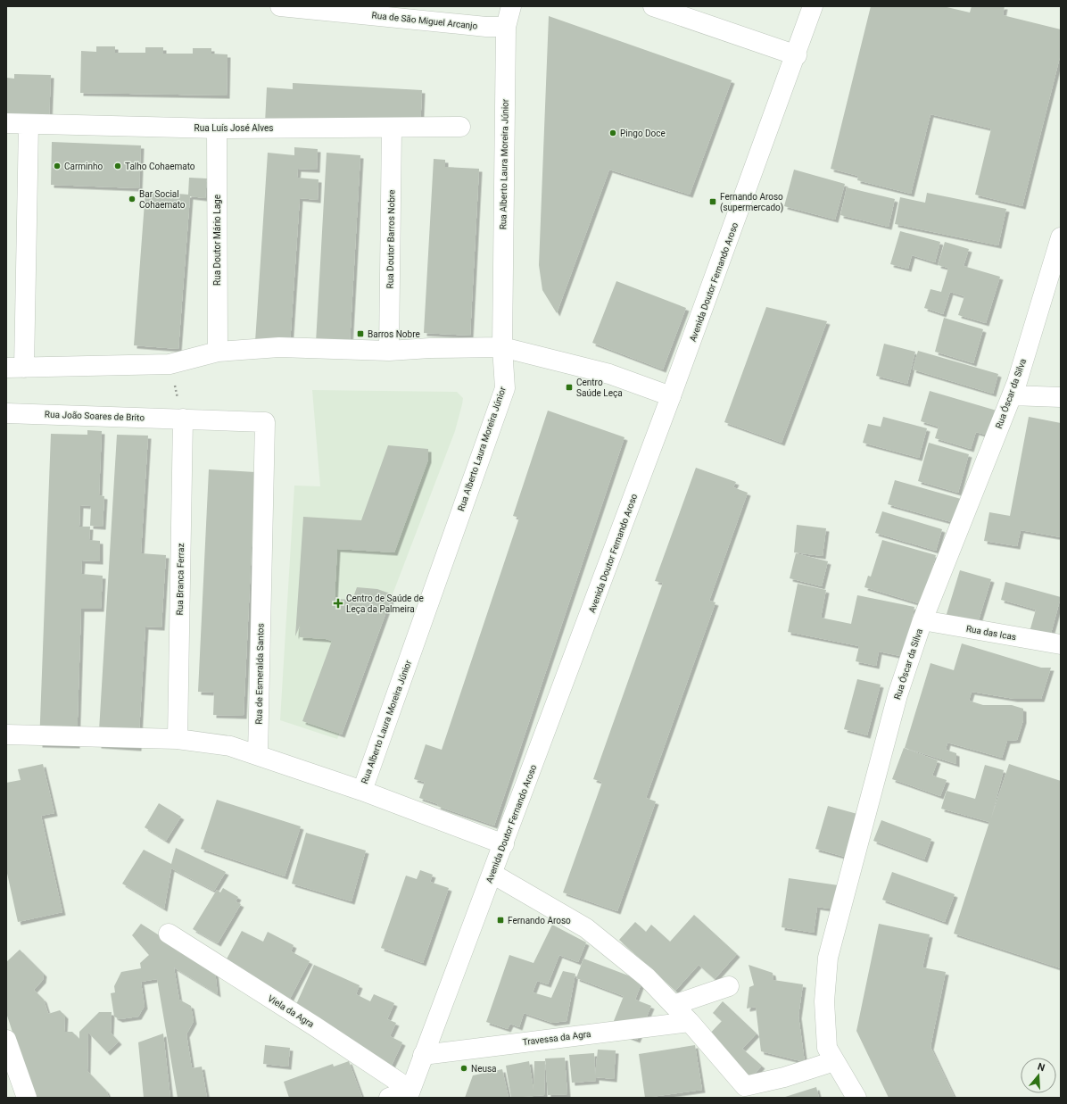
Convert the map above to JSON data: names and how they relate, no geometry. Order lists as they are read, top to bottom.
{
  "streets": {
    "street": [
      "Rua de São Miguel Arcanjo",
      "Rua Luís José Alves",
      "Rua Alberto Laura Moreira Júnior",
      "Rua Doutor Barros Nobre",
      "Rua Doutor Mário Lage",
      "Avenida Doutor Fernando Aroso",
      "Rua Óscar da Silva",
      "Rua João Soares de Brito",
      "Rua Branca Ferraz",
      "Rua das Icas",
      "Rua de Esmeralda Santos",
      "Viela da Agra",
      "Travessa da Agra"
    ]
  },
  "crossings": [
    ["Rua de São Miguel Arcanjo", "Rua Alberto Laura Moreira Júnior"],
    ["Rua Luís José Alves", "Rua Doutor Barros Nobre"],
    ["Rua Luís José Alves", "Rua Doutor Mário Lage"],
    ["Avenida Doutor Fernando Aroso", "Viela da Agra"],
    ["Avenida Doutor Fernando Aroso", "Travessa da Agra"],
    ["Rua Óscar da Silva", "Rua das Icas"],
    ["Rua João Soares de Brito", "Rua Branca Ferraz"],
    ["Rua João Soares de Brito", "Rua de Esmeralda Santos"],
    ["Rua Branca Ferraz", "Rua de Esmeralda Santos"]
  ],
  "places": {
    "other": [
      "Pingo Doce",
      "Carminho",
      "Talho Cohaemato",
      "Bar Social Cohaemato",
      "Neusa"
    ],
    "transit": [
      "Fernando Aroso (supermercado)",
      "Barros Nobre",
      "Centro Saúde Leça",
      "Fernando Aroso"
    ],
    "health": ["Centro de Saúde de Leça da Palmeira"]
  },
  "north": "top"
}
